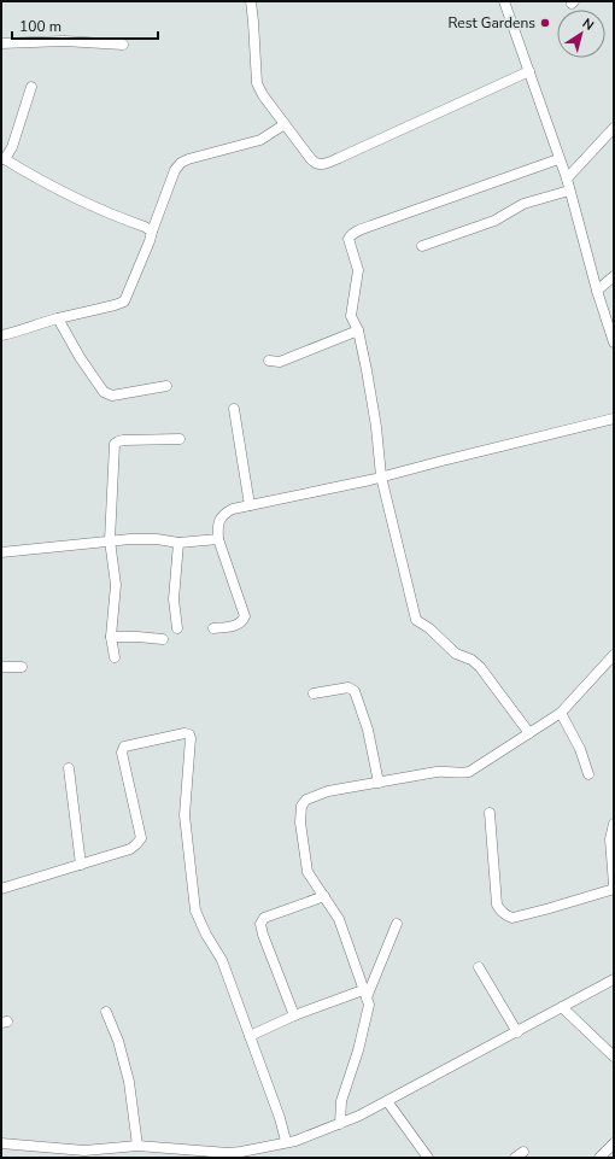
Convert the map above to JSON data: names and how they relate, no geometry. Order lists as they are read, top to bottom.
{
  "places": ["Rest Gardens"],
  "scale_bar": "100 m",
  "north": "top right"
}
